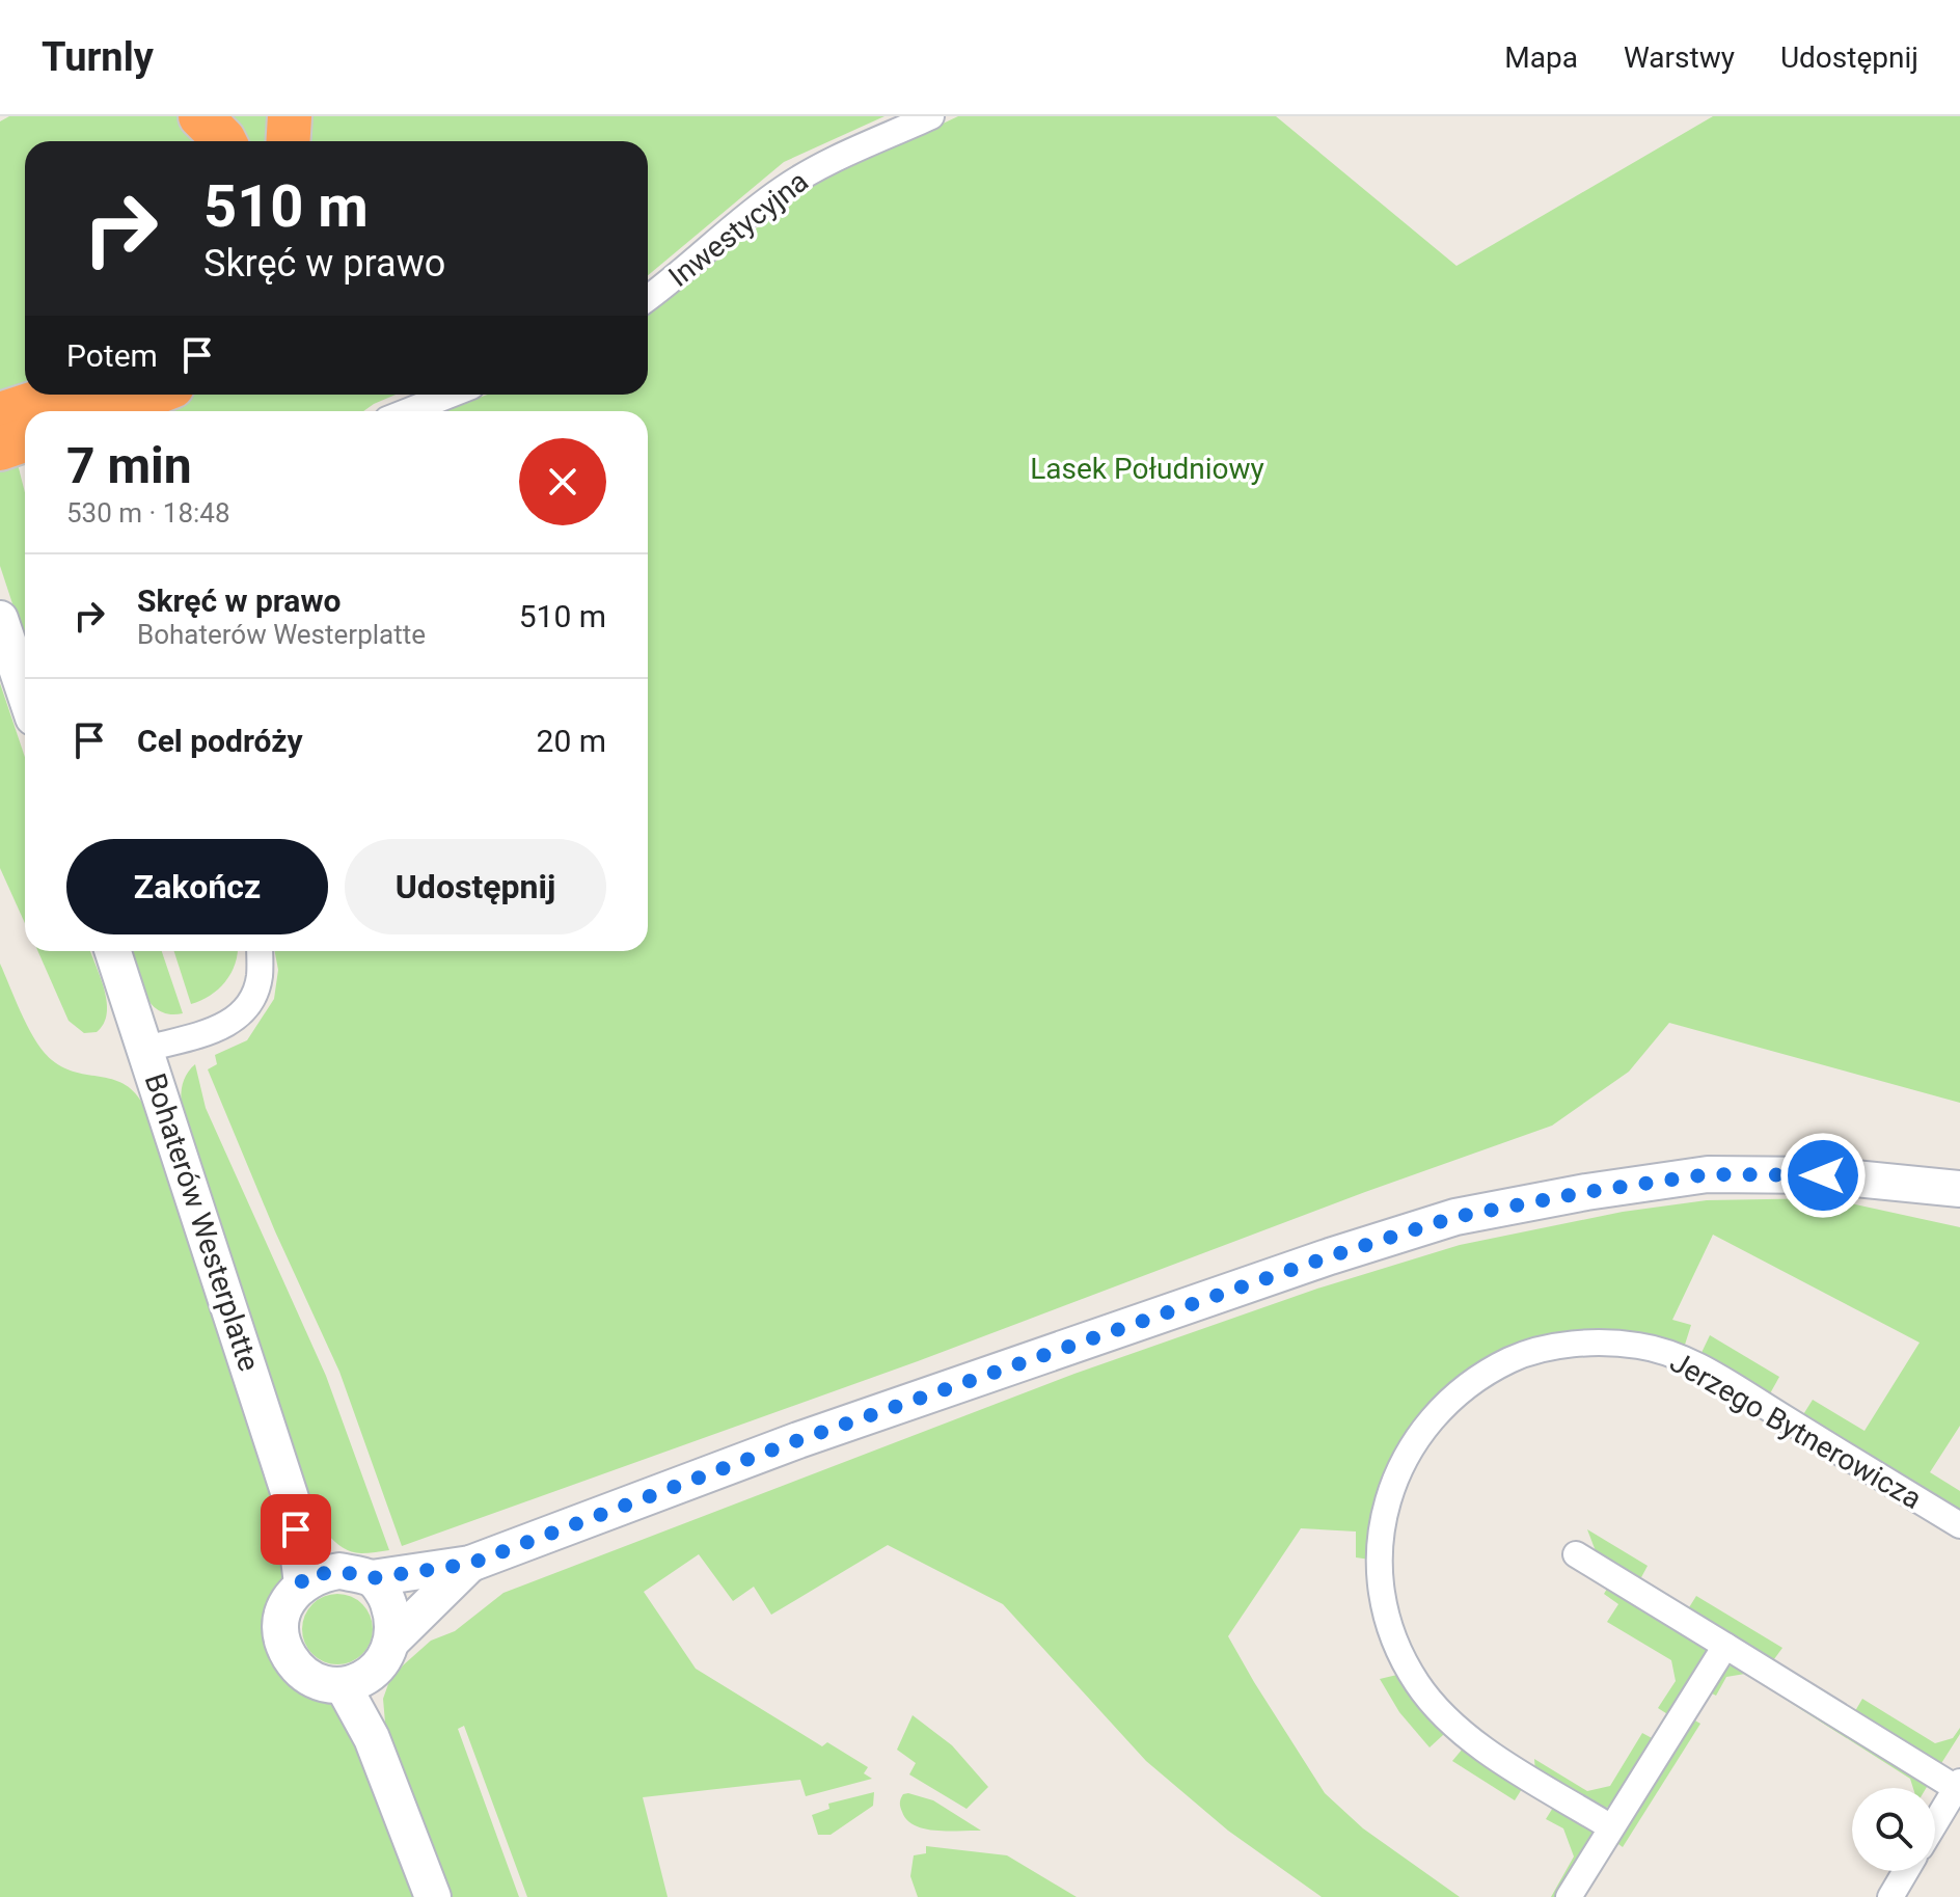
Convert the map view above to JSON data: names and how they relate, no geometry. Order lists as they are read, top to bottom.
{
  "streets": {
    "main road": ["Bohaterów Westerplatte"],
    "street": ["Inwestycyjna", "Jerzego Bytnerowicza"]
  },
  "parks": ["Lasek Południowy"],
  "page": {
    "header": "Turnly",
    "nav": ["Mapa", "Warstwy", "Udostępnij"],
    "turn": ["510 m", "Skręć w prawo"],
    "then": "Potem",
    "heading": ["7 min", "530 m · 18:48"],
    "list": [
      {
        "name": "Skręć w prawo",
        "note": "Bohaterów Westerplatte",
        "value": "510 m"
      },
      {
        "name": "Cel podróży",
        "value": "20 m"
      }
    ],
    "buttons": ["Zakończ", "Udostępnij"]
  }
}
